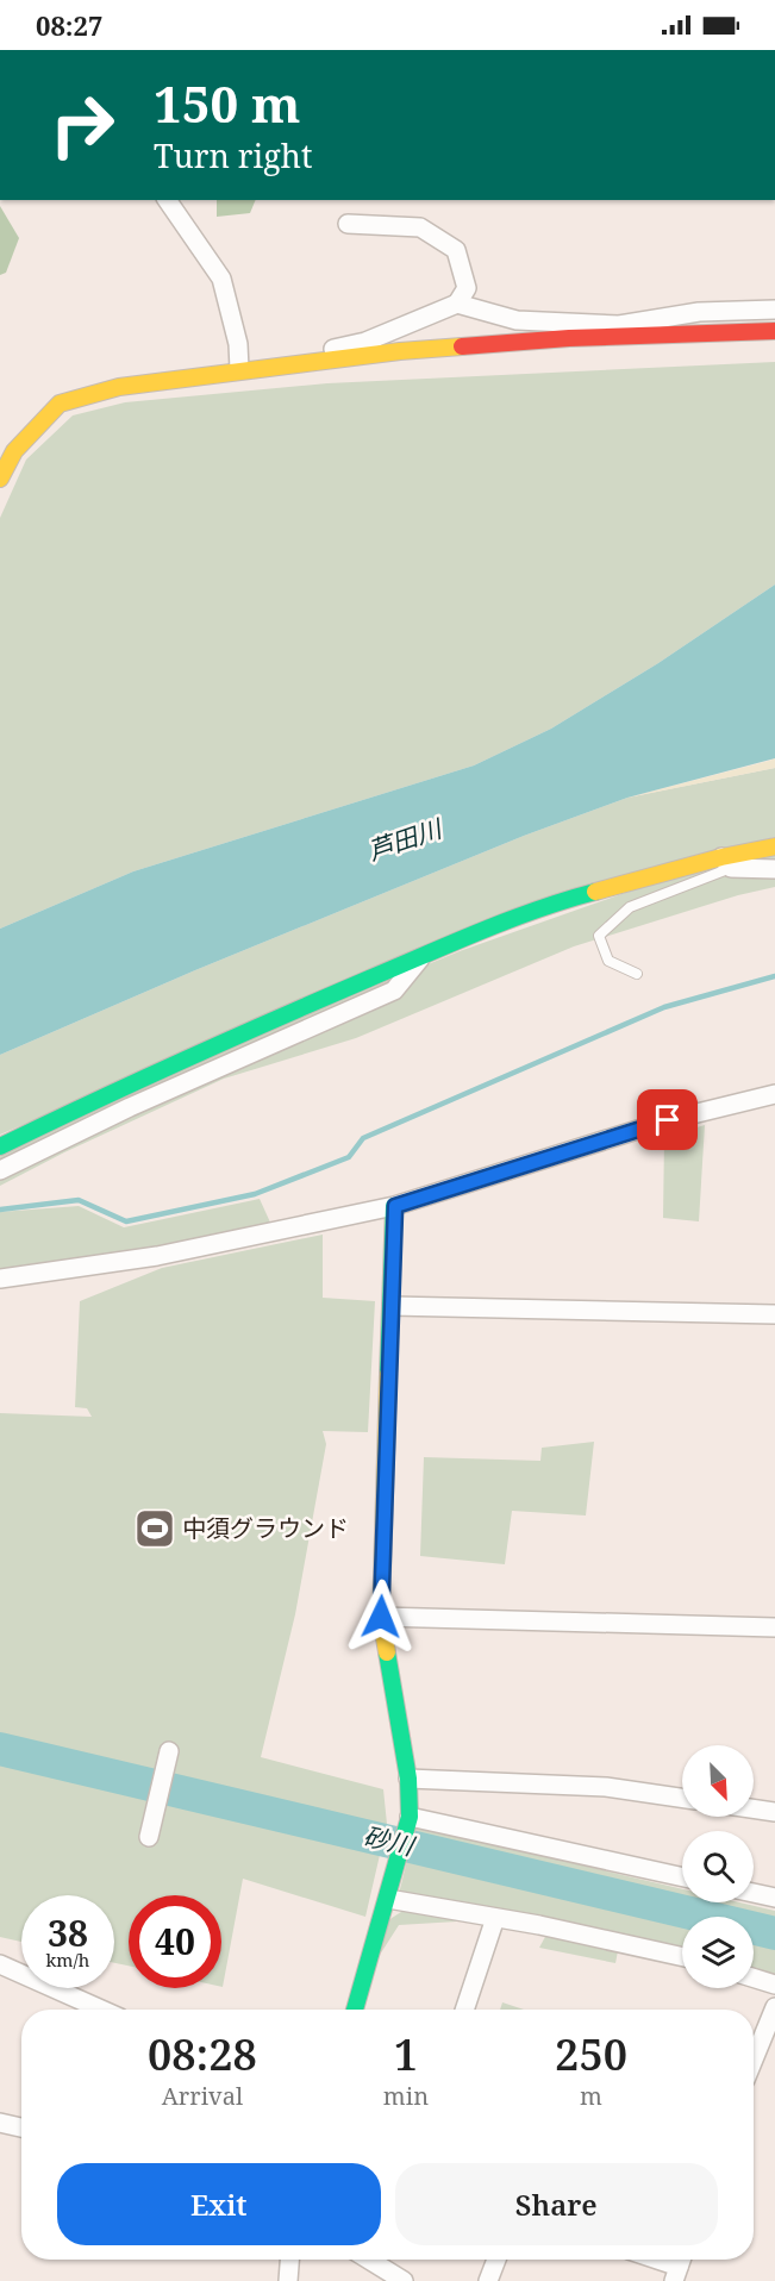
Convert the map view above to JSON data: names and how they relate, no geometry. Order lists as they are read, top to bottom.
{
  "water": ["芦田川", "砂川"],
  "places": {
    "sports": ["中須グラウンド"]
  },
  "north": "bottom right",
  "page": {
    "status": "08:27",
    "turn": ["150 m", "Turn right"],
    "speed": "38 km/h",
    "limit": "40",
    "eta": [
      "08:28",
      "Arrival",
      "1",
      "min",
      "250",
      "m"
    ],
    "buttons": ["Exit", "Share"]
  }
}
